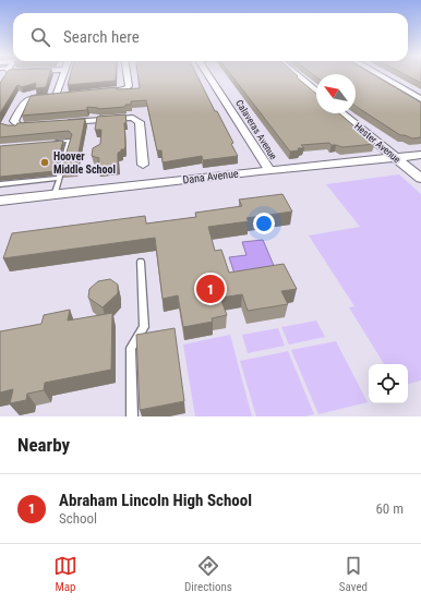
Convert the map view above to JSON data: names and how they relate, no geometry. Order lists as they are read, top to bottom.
{
  "streets": {
    "street": ["Calaveras Avenue", "Hester Avenue", "Dana Avenue"]
  },
  "crossings": [
    ["Calaveras Avenue", "Dana Avenue"],
    ["Hester Avenue", "Dana Avenue"]
  ],
  "places": ["Hoover Middle School"],
  "north": "top left",
  "page": {
    "search": "Search here",
    "pins": "1",
    "heading": "Nearby",
    "list": [
      {
        "mark": "1",
        "name": "Abraham Lincoln High School",
        "note": "School",
        "value": "60 m"
      }
    ],
    "nav": ["Map", "Directions", "Saved"]
  }
}
